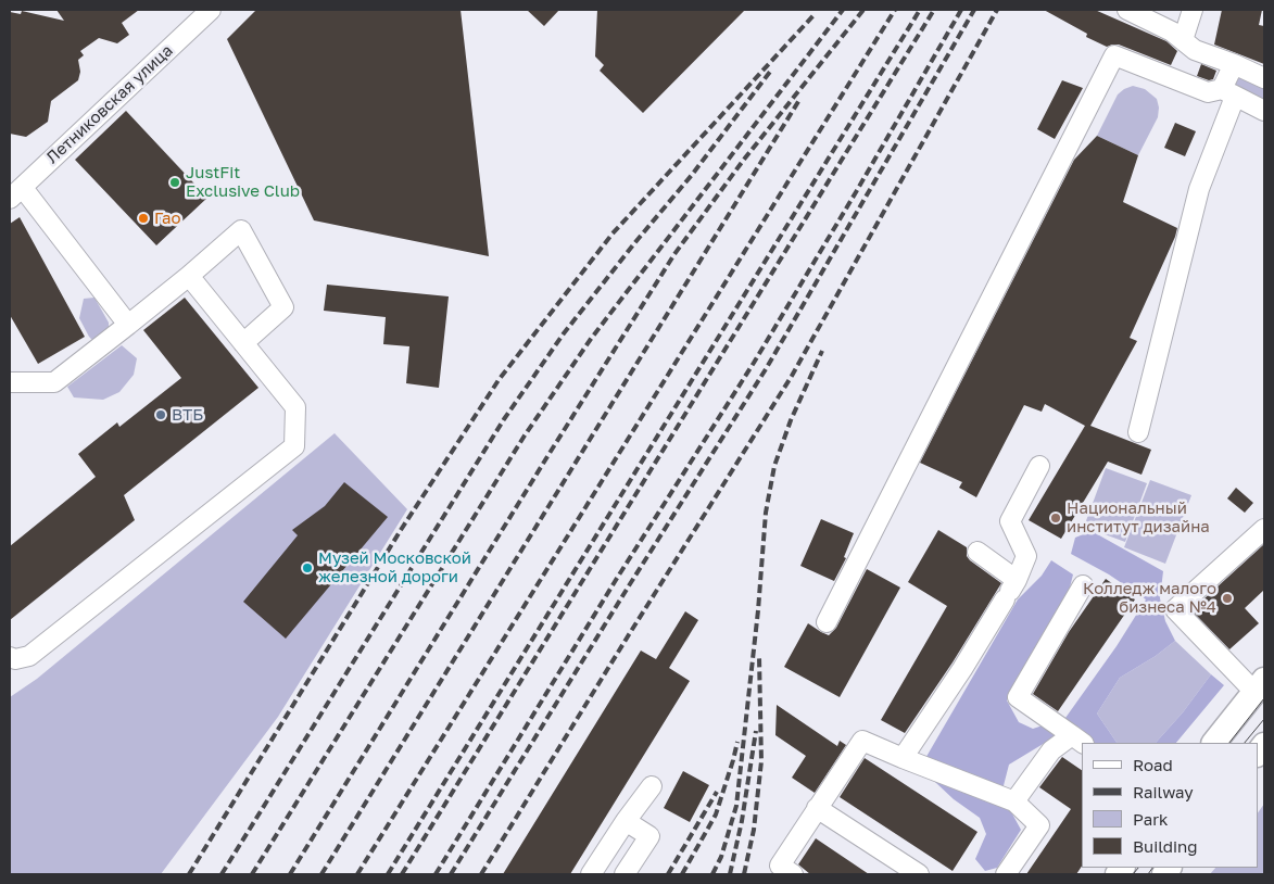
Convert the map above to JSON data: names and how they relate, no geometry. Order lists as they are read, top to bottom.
{
  "streets": {
    "street": ["Летниковская улица"]
  },
  "places": [
    "JustFit Exclusive Club",
    "Гао",
    "ВТБ",
    "Национальный институт дизайна",
    "Музей Московской железной дороги",
    "Колледж малого бизнеса №4"
  ],
  "legend": [
    "Road",
    "Railway",
    "Park",
    "Building"
  ]
}
